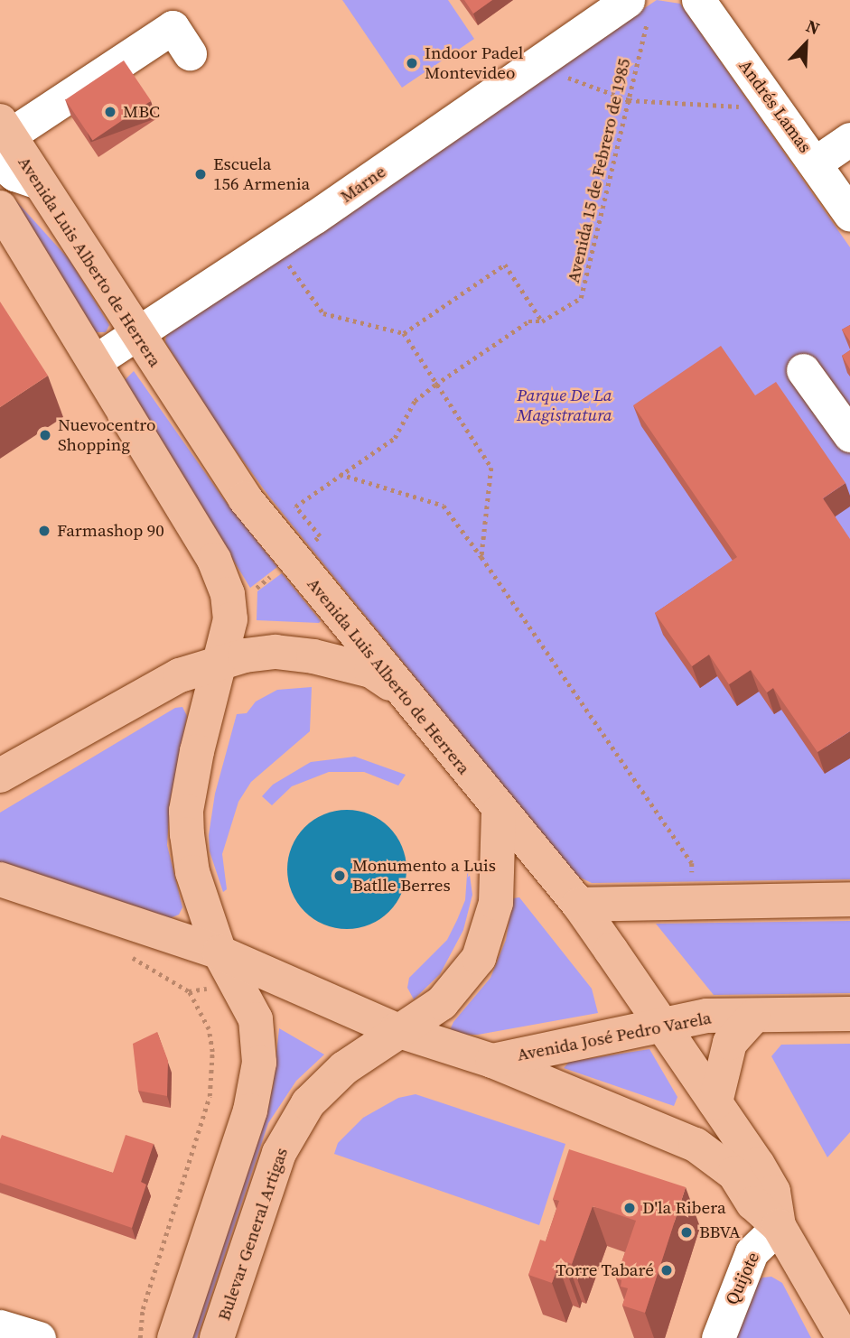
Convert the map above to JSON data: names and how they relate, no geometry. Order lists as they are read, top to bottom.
{
  "streets": {
    "main road": ["Avenida Luis Alberto de Herrera", "Avenida José Pedro Varela", "Bulevar General Artigas"],
    "street": ["Andrés Lamas", "Marne", "Quijote"],
    "path": ["Avenida 15 de Febrero de 1985"]
  },
  "crossings": [
    ["Avenida 15 de Febrero de 1985", "Marne"],
    ["Avenida 15 de Febrero de 1985", "Avenida Luis Alberto de Herrera"],
    ["Marne", "Avenida Luis Alberto de Herrera"],
    ["Avenida Luis Alberto de Herrera", "Avenida José Pedro Varela"],
    ["Avenida Luis Alberto de Herrera", "Bulevar General Artigas"],
    ["Avenida Luis Alberto de Herrera", "Quijote"]
  ],
  "parks": ["Parque De La Magistratura"],
  "places": [
    "Indoor Padel Montevideo",
    "MBC",
    "Escuela 156 Armenia",
    "Nuevocentro Shopping",
    "Farmashop 90",
    "Monumento a Luis Batlle Berres",
    "D'la Ribera",
    "BBVA",
    "Torre Tabaré"
  ],
  "north": "top right"
}
